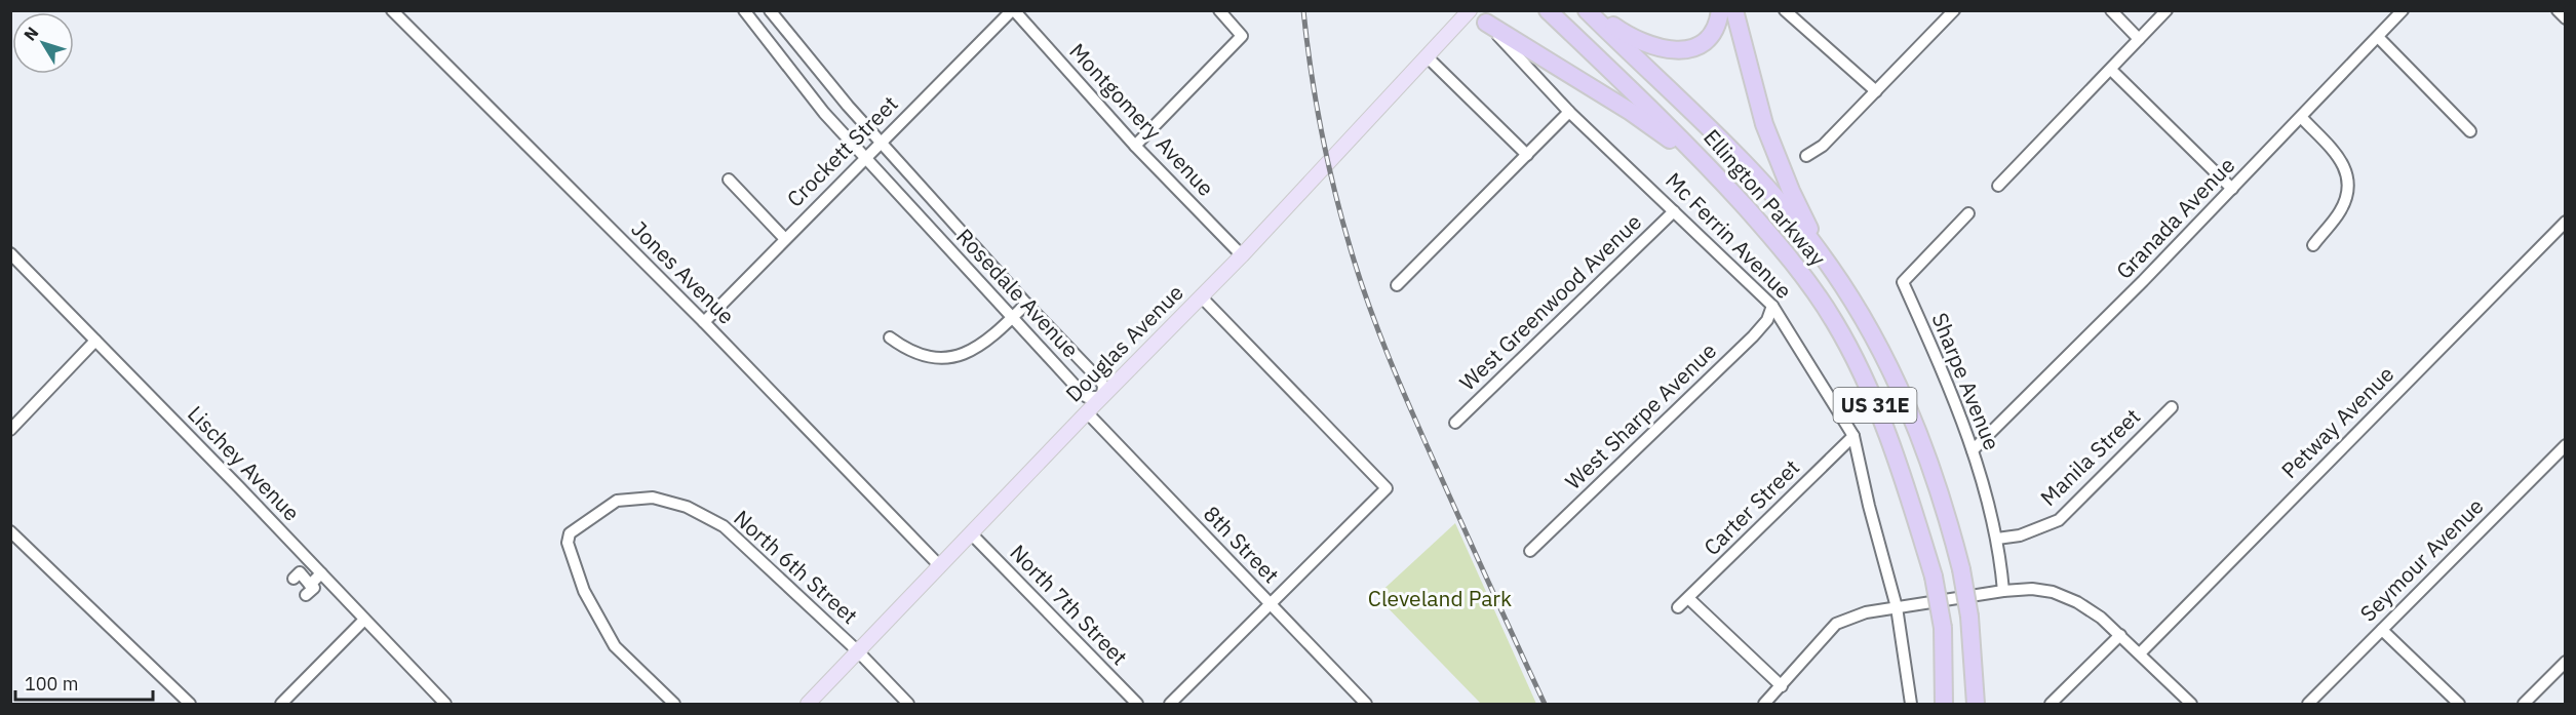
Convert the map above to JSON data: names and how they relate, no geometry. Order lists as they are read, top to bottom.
{
  "streets": {
    "highway": ["Ellington Parkway", "US 31E"],
    "main road": ["Douglas Avenue"],
    "street": [
      "Montgomery Avenue",
      "Crockett Street",
      "Granada Avenue",
      "Mc Ferrin Avenue",
      "Jones Avenue",
      "Rosedale Avenue",
      "West Greenwood Avenue",
      "Sharpe Avenue",
      "West Sharpe Avenue",
      "Petway Avenue",
      "Manila Street",
      "Lischey Avenue",
      "Carter Street",
      "8th Street",
      "Seymour Avenue",
      "North 6th Street",
      "North 7th Street"
    ]
  },
  "crossings": [
    ["Montgomery Avenue", "Crockett Street"],
    ["Montgomery Avenue", "Douglas Avenue"],
    ["Crockett Street", "Jones Avenue"],
    ["Crockett Street", "Rosedale Avenue"],
    ["Granada Avenue", "Sharpe Avenue"],
    ["Mc Ferrin Avenue", "West Greenwood Avenue"],
    ["Mc Ferrin Avenue", "West Sharpe Avenue"],
    ["Mc Ferrin Avenue", "Carter Street"],
    ["Jones Avenue", "Douglas Avenue"],
    ["Rosedale Avenue", "Douglas Avenue"],
    ["Douglas Avenue", "8th Street"],
    ["Douglas Avenue", "North 6th Street"],
    ["Douglas Avenue", "North 7th Street"],
    ["Sharpe Avenue", "Manila Street"]
  ],
  "parks": ["Cleveland Park"],
  "scale_bar": "100 m",
  "north": "top left"
}
